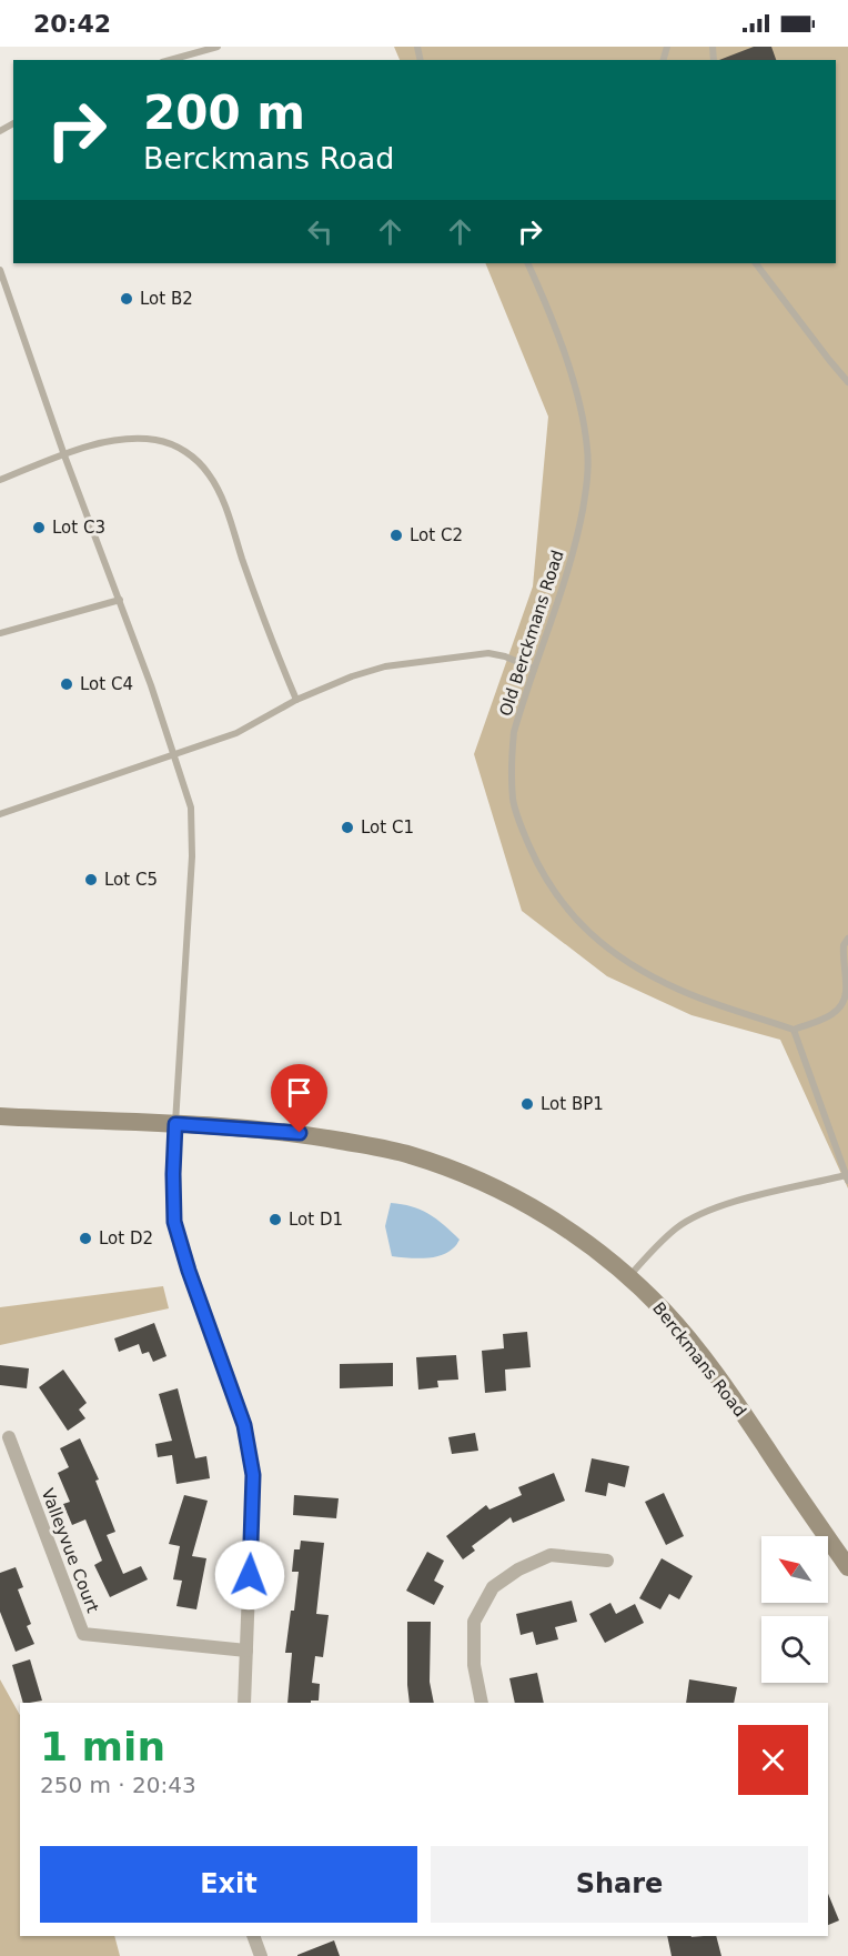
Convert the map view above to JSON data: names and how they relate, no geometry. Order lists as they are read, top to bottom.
{
  "streets": {
    "main road": ["Berckmans Road"],
    "street": ["Valleyvue Court"],
    "lane": ["Old Berckmans Road"]
  },
  "places": [
    "Lot B2",
    "Lot C3",
    "Lot C2",
    "Lot C4",
    "Lot C1",
    "Lot C5",
    "Lot BP1",
    "Lot D1",
    "Lot D2"
  ],
  "north": "top left",
  "page": {
    "status": "20:42",
    "turn": ["200 m", "Berckmans Road"],
    "heading": ["1 min", "250 m · 20:43"],
    "buttons": ["Exit", "Share"]
  }
}
